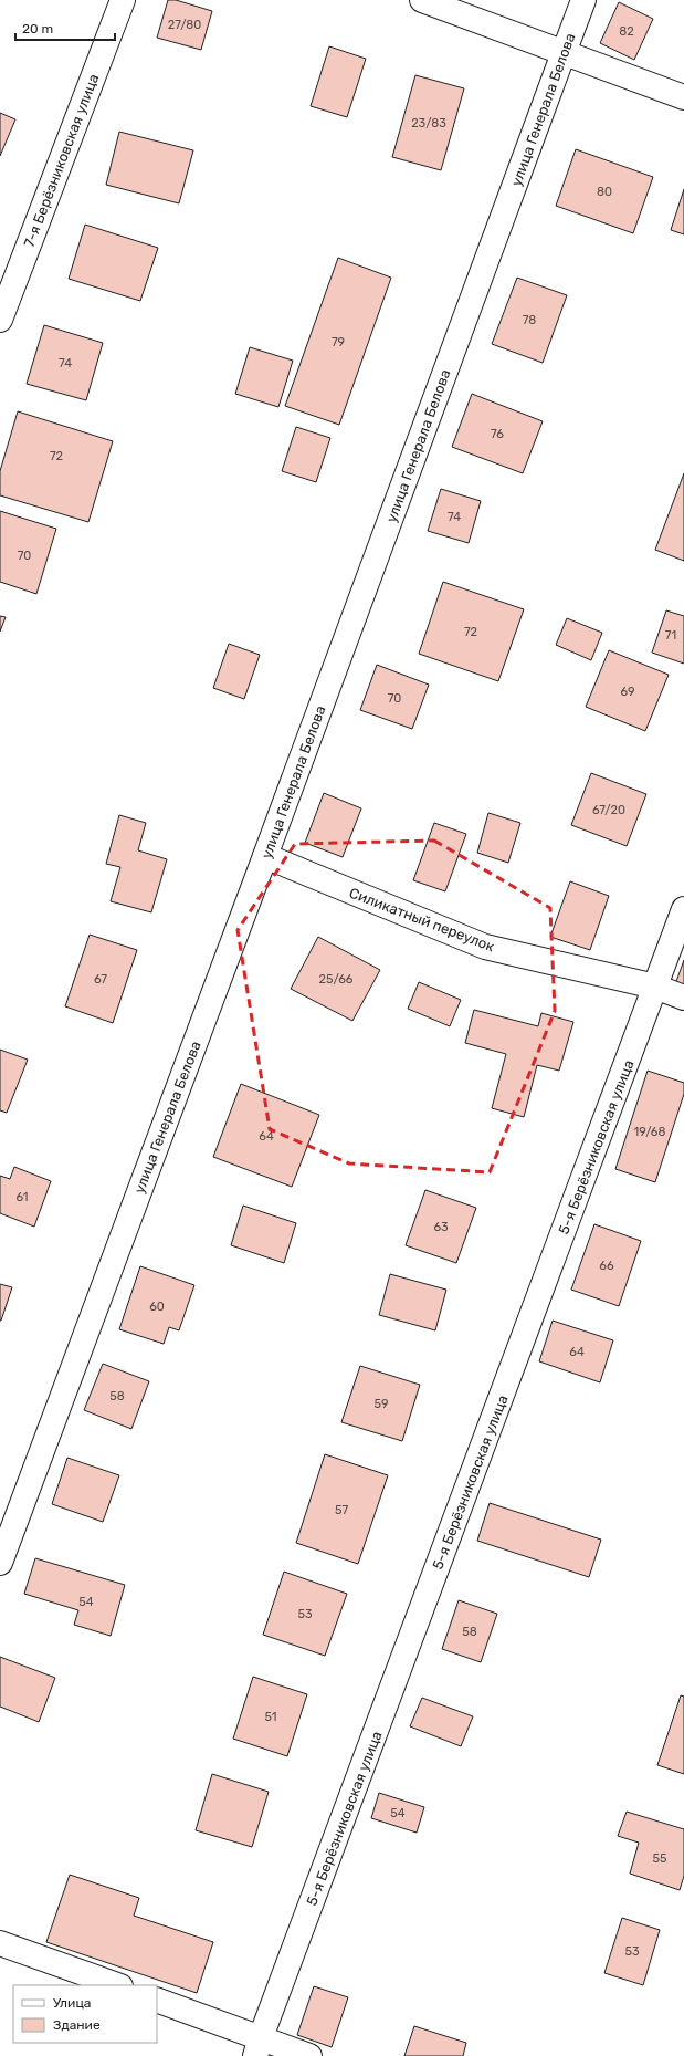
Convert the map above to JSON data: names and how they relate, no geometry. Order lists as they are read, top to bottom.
{
  "streets": {
    "street": [
      "улица Генерала Белова",
      "7-я Берёзниковская улица",
      "Силикатный переулок",
      "5-я Берёзниковская улица"
    ]
  },
  "crossings": [
    ["улица Генерала Белова", "Силикатный переулок"],
    ["Силикатный переулок", "5-я Берёзниковская улица"]
  ],
  "house_numbers": [
    "27/80",
    "82",
    "23/83",
    "80",
    "78",
    "79",
    "74",
    "76",
    "72",
    "74",
    "70",
    "72",
    "71",
    "69",
    "70",
    "67/20",
    "67",
    "25/66",
    "19/68",
    "64",
    "61",
    "63",
    "66",
    "60",
    "64",
    "58",
    "59",
    "57",
    "54",
    "53",
    "58",
    "51",
    "54",
    "55",
    "53"
  ],
  "legend": ["Улица", "Здание"],
  "scale_bar": "20 m"
}
